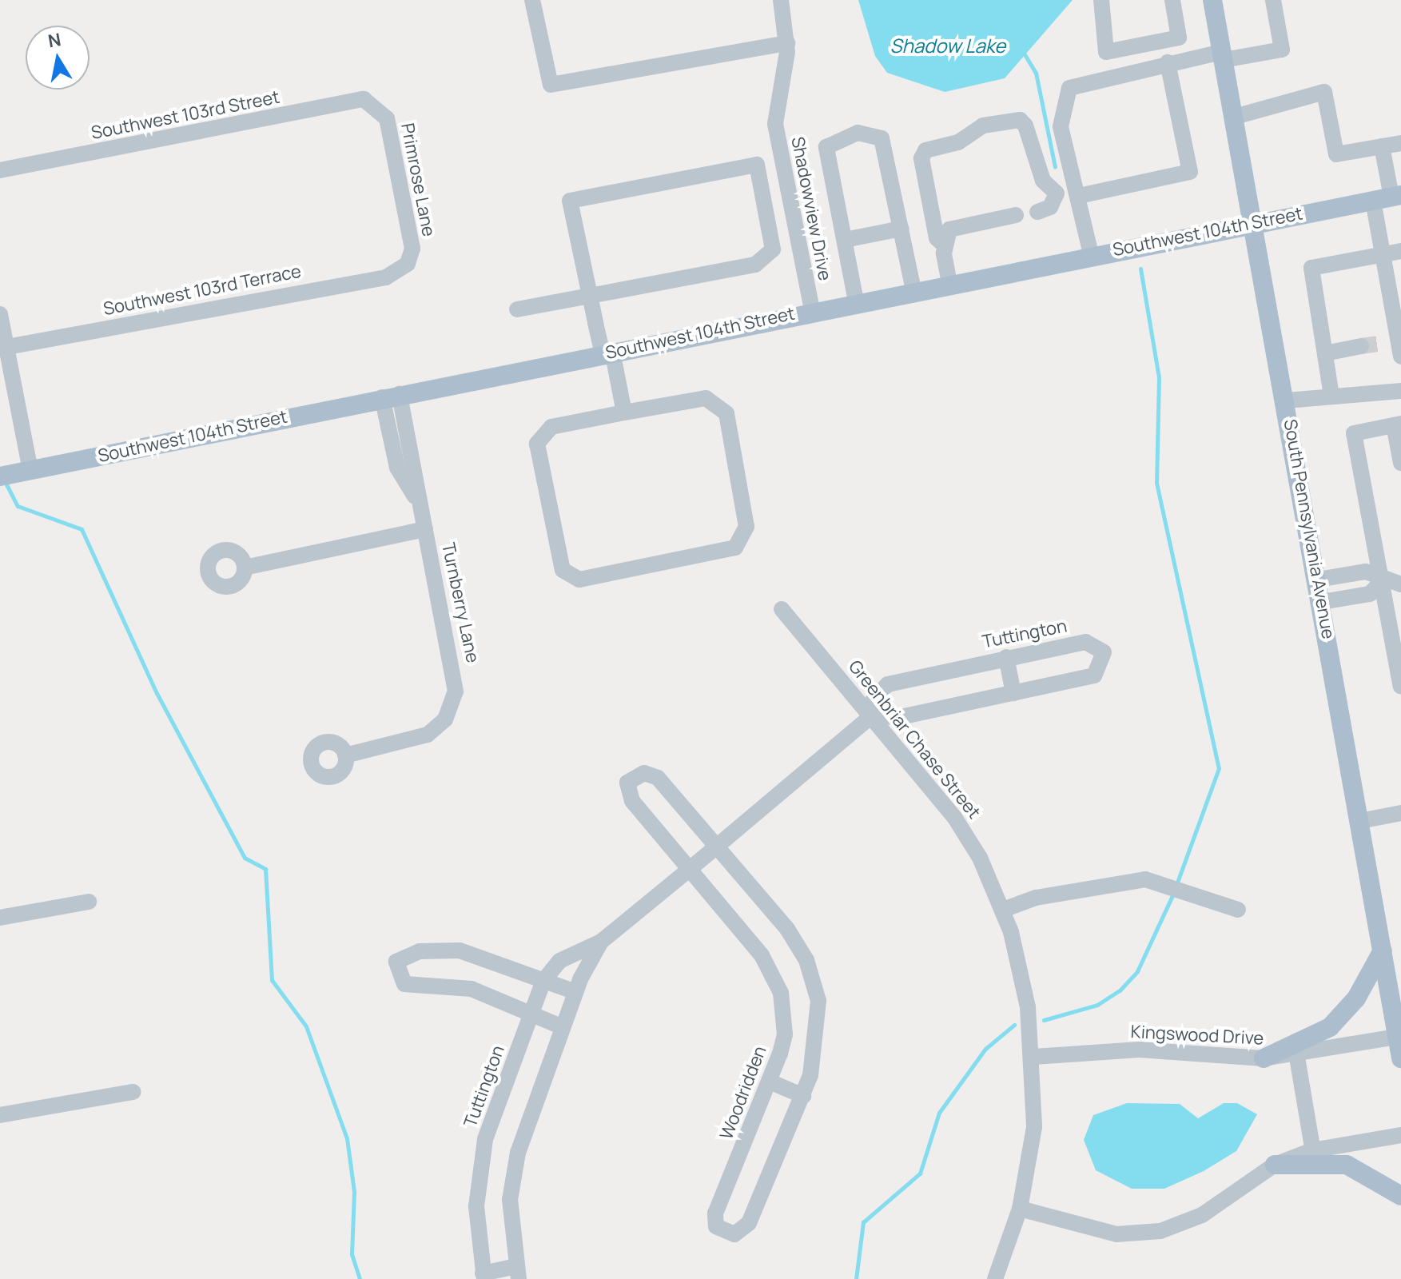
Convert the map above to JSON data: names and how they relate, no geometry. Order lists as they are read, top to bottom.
{
  "streets": {
    "main road": ["Southwest 104th Street", "South Pennsylvania Avenue"],
    "street": [
      "Southwest 103rd Street",
      "Primrose Lane",
      "Shadowview Drive",
      "Southwest 103rd Terrace",
      "Turnberry Lane",
      "Tuttington",
      "Greenbriar Chase Street",
      "Kingswood Drive",
      "Woodridden"
    ]
  },
  "crossings": [
    ["Southwest 103rd Street", "Primrose Lane"],
    ["Primrose Lane", "Southwest 103rd Terrace"],
    ["Shadowview Drive", "Southwest 104th Street"],
    ["Southwest 104th Street", "South Pennsylvania Avenue"],
    ["Southwest 104th Street", "Turnberry Lane"],
    ["Tuttington", "Greenbriar Chase Street"],
    ["Tuttington", "Woodridden"],
    ["Greenbriar Chase Street", "Kingswood Drive"]
  ],
  "water": ["Shadow Lake"],
  "north": "top"
}
